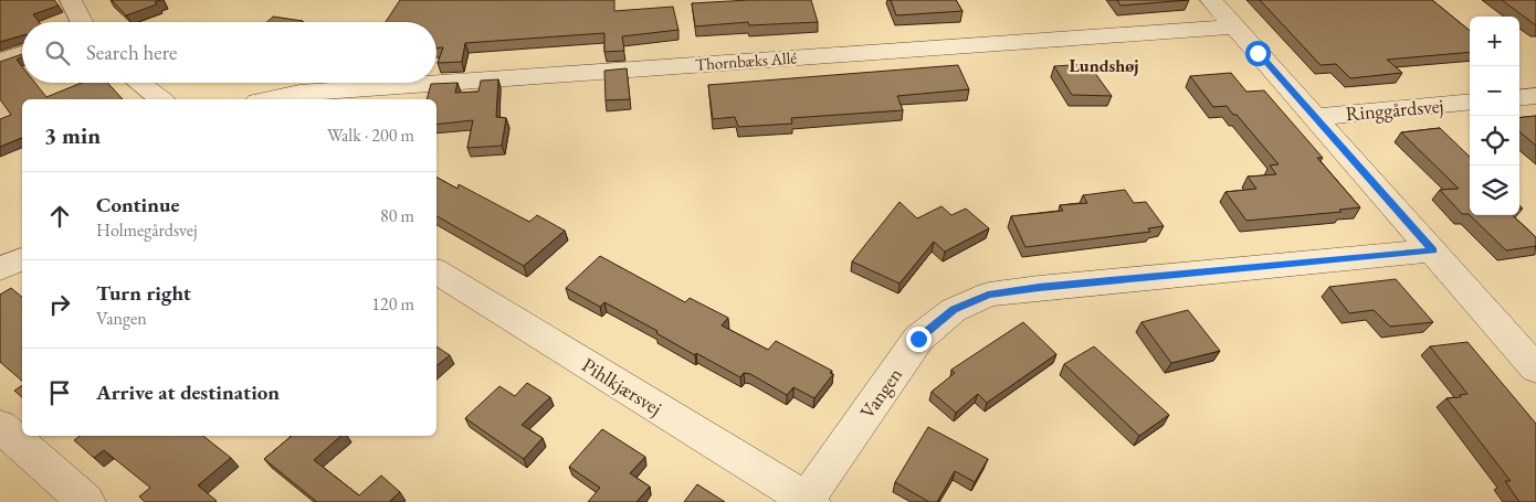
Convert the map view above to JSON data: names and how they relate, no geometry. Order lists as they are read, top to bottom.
{
  "streets": {
    "street": [
      "Thornbæks Allé",
      "Ringgårdsvej",
      "Pihlkjærsvej",
      "Vangen"
    ]
  },
  "crossings": [
    ["Pihlkjærsvej", "Vangen"]
  ],
  "districts": ["Lundshøj"],
  "page": {
    "map_buttons": ["+", "−"],
    "search": "Search here",
    "heading": ["3 min", "Walk · 200 m"],
    "list": [
      ["Continue", "Holmegårdsvej", "80 m"],
      ["Turn right", "Vangen", "120 m"],
      "Arrive at destination"
    ]
  }
}
